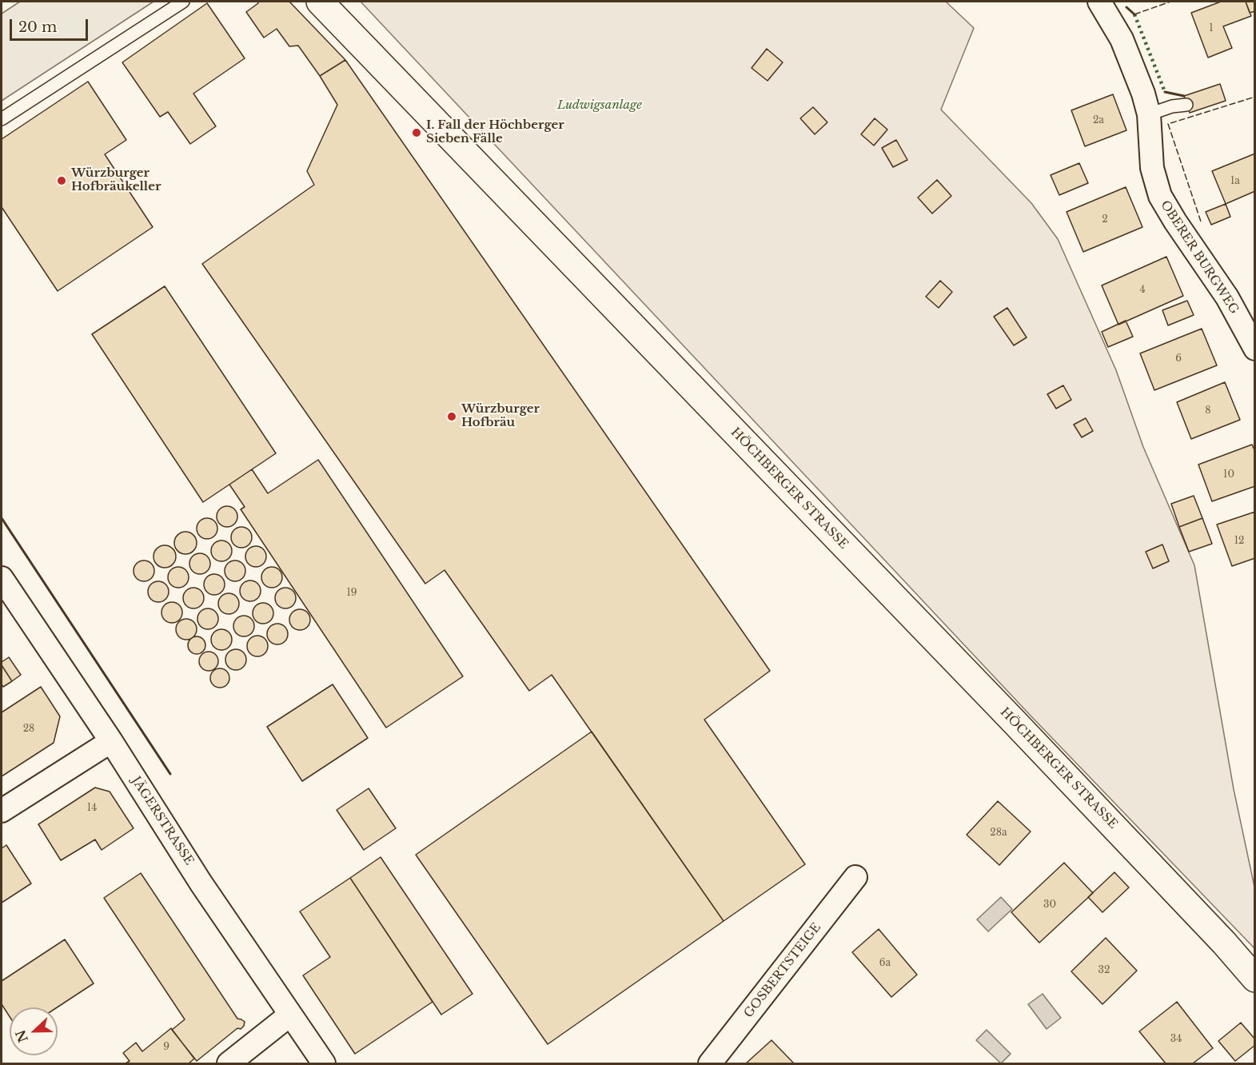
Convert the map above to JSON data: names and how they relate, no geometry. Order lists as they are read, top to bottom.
{
  "streets": {
    "main road": ["HÖCHBERGER STRASSE"],
    "street": ["OBERER BURGWEG", "JÄGERSTRASSE", "GOSBERTSTEIGE"]
  },
  "parks": ["Ludwigsanlage"],
  "places": ["I. Fall der Höchberger Sieben Fälle", "Würzburger Hofbräukeller", "Würzburger Hofbräu"],
  "house_numbers": [
    "1",
    "2a",
    "1a",
    "2",
    "4",
    "6",
    "8",
    "10",
    "12",
    "19",
    "28",
    "14",
    "28a",
    "30",
    "6a",
    "32",
    "34",
    "9"
  ],
  "scale_bar": "20 m",
  "north": "left"
}
